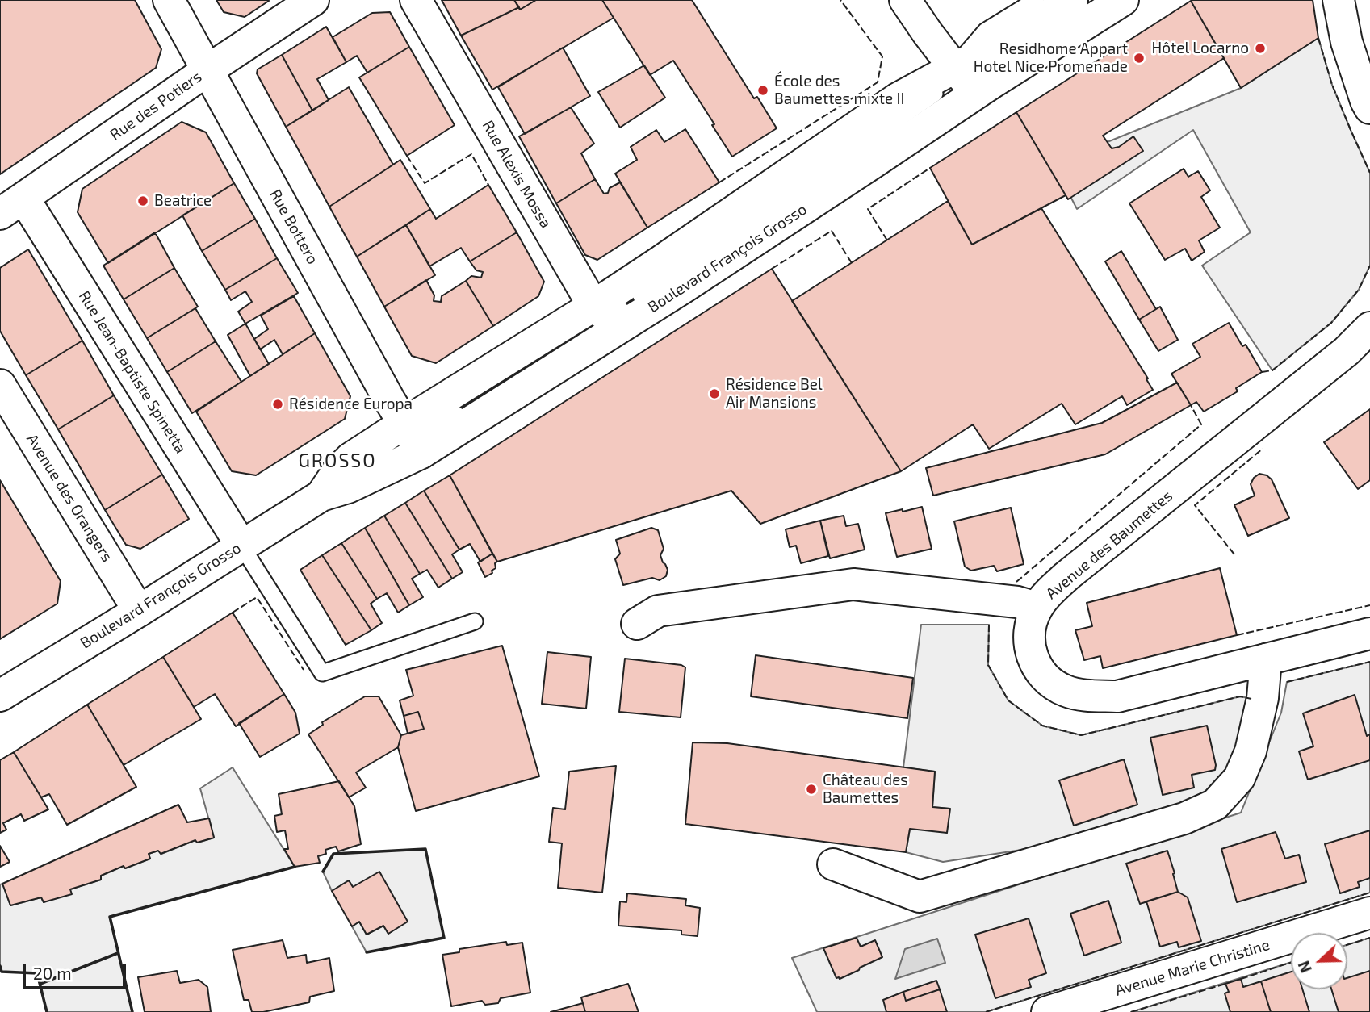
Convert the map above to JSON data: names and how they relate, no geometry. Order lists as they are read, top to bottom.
{
  "streets": {
    "street": [
      "Rue des Potiers",
      "Rue Alexis Mossa",
      "Rue Bottero",
      "Boulevard François Grosso",
      "Rue Jean-Baptiste Spinetta",
      "Avenue des Orangers",
      "Avenue des Baumettes",
      "Avenue Marie Christine"
    ]
  },
  "crossings": [
    ["Rue des Potiers", "Rue Bottero"],
    ["Rue des Potiers", "Rue Jean-Baptiste Spinetta"],
    ["Rue Alexis Mossa", "Boulevard François Grosso"],
    ["Rue Bottero", "Boulevard François Grosso"],
    ["Boulevard François Grosso", "Rue Jean-Baptiste Spinetta"],
    ["Boulevard François Grosso", "Avenue des Orangers"]
  ],
  "districts": ["GROSSO"],
  "places": [
    "Hôtel Locarno",
    "Residhome Appart Hotel Nice Promenade",
    "École des Baumettes mixte II",
    "Beatrice",
    "Résidence Bel Air Mansions",
    "Résidence Europa",
    "Château des Baumettes"
  ],
  "scale_bar": "20 m",
  "north": "left"
}
